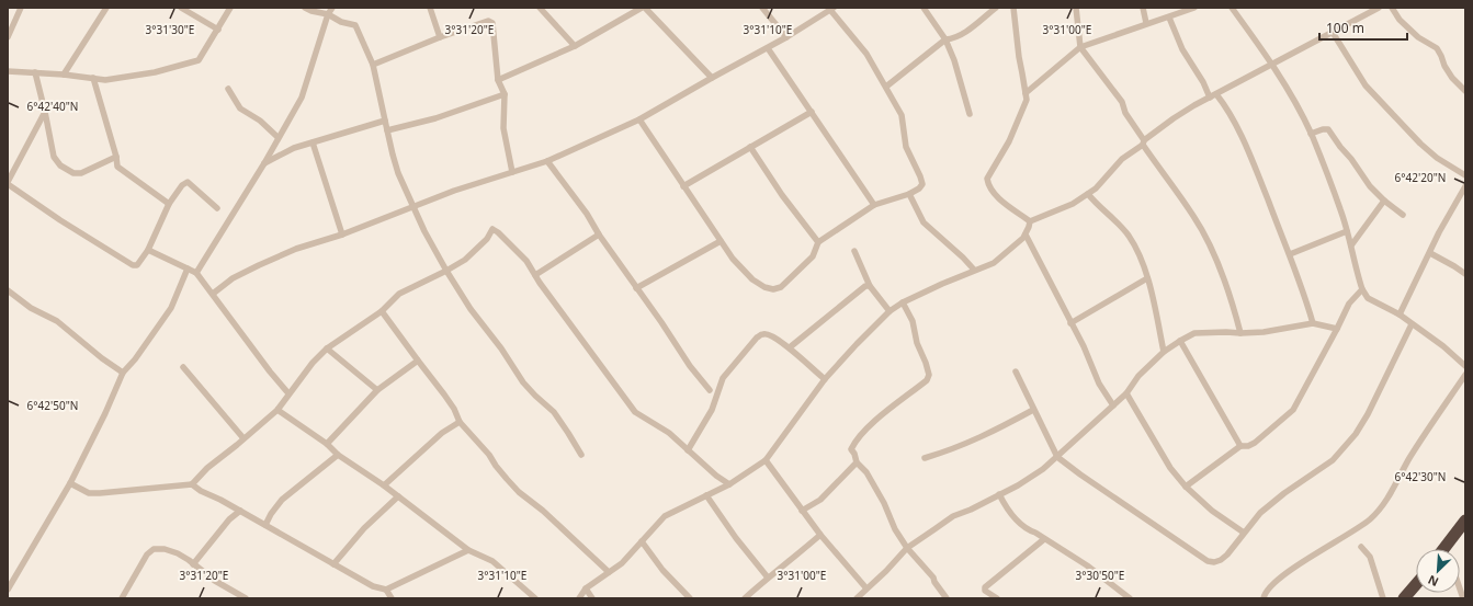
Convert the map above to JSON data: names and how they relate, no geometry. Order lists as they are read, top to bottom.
{
  "scale_bar": "100 m",
  "north": "bottom left",
  "coordinates": [
    "3°31'30\"E",
    "3°31'20\"E",
    "3°31'10\"E",
    "3°31'00\"E",
    "6°42'40\"N",
    "6°42'20\"N",
    "6°42'50\"N",
    "6°42'30\"N",
    "3°30'50\"E"
  ]
}
